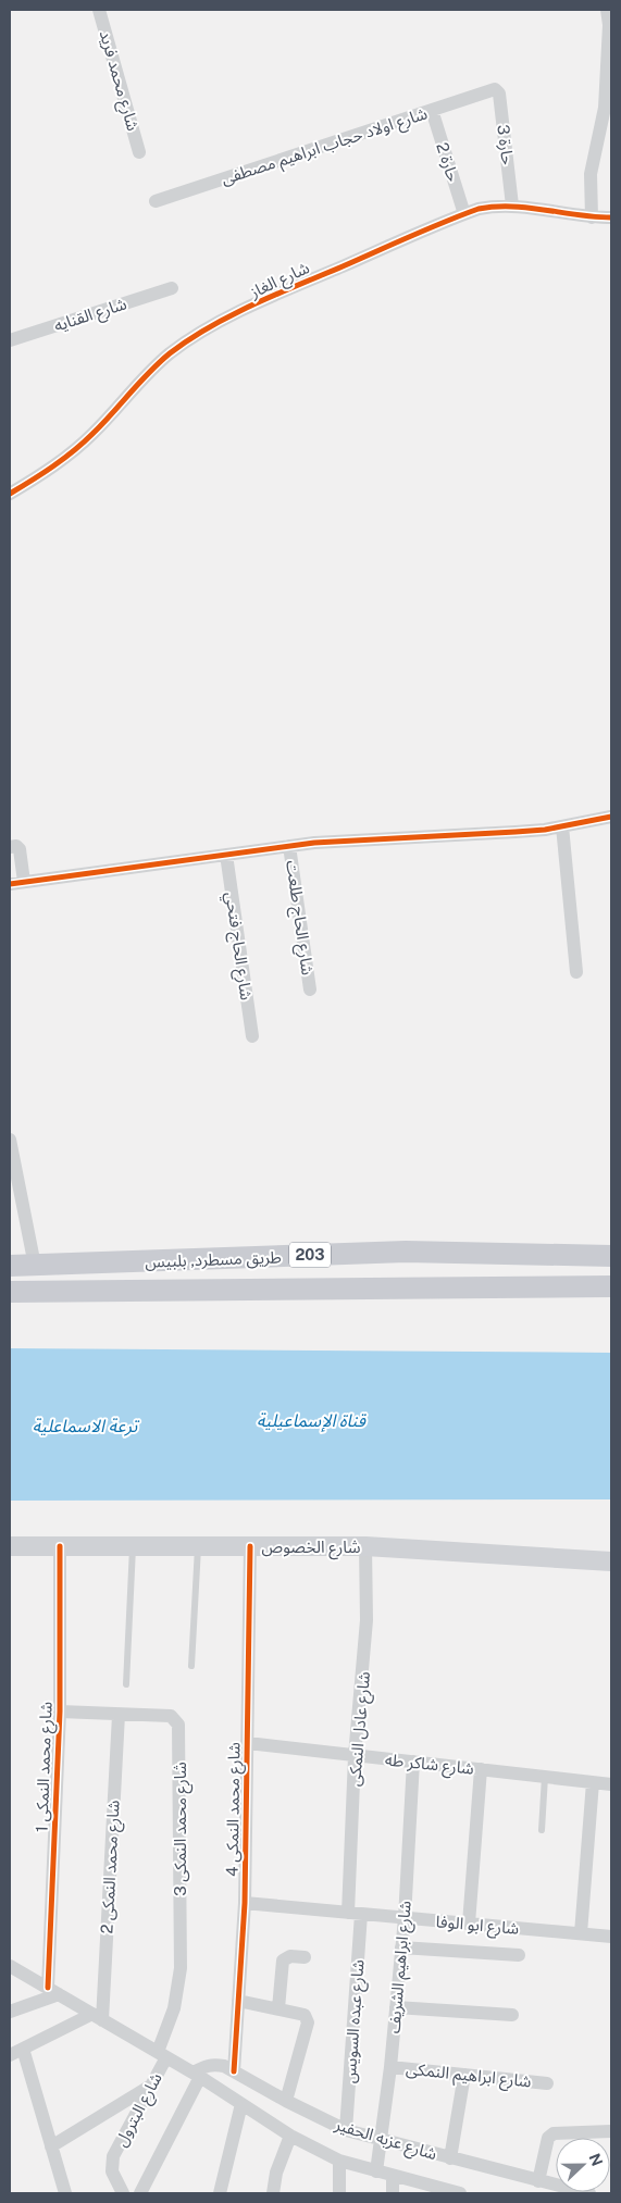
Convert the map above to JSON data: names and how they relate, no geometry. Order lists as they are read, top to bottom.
{
  "streets": {
    "main road": ["203", "طريق مسطرد, بلبيس", "شارع الخصوص"],
    "street": [
      "شارع محمد فريد",
      "حارة 3",
      "شارع اولاد حجاب ابراهيم مصطفى",
      "حارة 2",
      "شارع الغاز",
      "شارع القنايه",
      "شارع الحاج طلعت",
      "شارع الحاج فتحي",
      "شارع عادل النمكى",
      "شارع شاكر طه",
      "شارع محمد النمكى 1",
      "شارع محمد النمكى 4",
      "شارع محمد النمكى 3",
      "شارع محمد النمكى 2",
      "شارع ابو الوفا",
      "شارع ابراهيم الشريف",
      "شارع عبده السويس",
      "شارع ابراهيم النمكى",
      "شارع البترول",
      "شارع عزبه الحفير"
    ]
  },
  "crossings": [
    ["حارة 3", "شارع اولاد حجاب ابراهيم مصطفى"],
    ["حارة 3", "شارع الغاز"],
    ["شارع اولاد حجاب ابراهيم مصطفى", "حارة 2"],
    ["حارة 2", "شارع الغاز"],
    ["شارع الخصوص", "شارع عادل النمكى"],
    ["شارع الخصوص", "شارع محمد النمكى 1"],
    ["شارع الخصوص", "شارع محمد النمكى 4"],
    ["شارع عادل النمكى", "شارع شاكر طه"],
    ["شارع عادل النمكى", "شارع ابو الوفا"],
    ["شارع عادل النمكى", "شارع عبده السويس"],
    ["شارع شاكر طه", "شارع محمد النمكى 4"],
    ["شارع شاكر طه", "شارع ابراهيم الشريف"],
    ["شارع محمد النمكى 1", "شارع محمد النمكى 3"],
    ["شارع محمد النمكى 1", "شارع عزبه الحفير"],
    ["شارع محمد النمكى 4", "شارع ابو الوفا"],
    ["شارع محمد النمكى 4", "شارع عزبه الحفير"],
    ["شارع محمد النمكى 3", "شارع محمد النمكى 2"],
    ["شارع محمد النمكى 3", "شارع البترول"],
    ["شارع محمد النمكى 3", "شارع عزبه الحفير"],
    ["شارع محمد النمكى 2", "شارع عزبه الحفير"],
    ["شارع ابو الوفا", "شارع ابراهيم الشريف"],
    ["شارع ابو الوفا", "شارع عبده السويس"],
    ["شارع ابراهيم الشريف", "شارع ابراهيم النمكى"],
    ["شارع ابراهيم الشريف", "شارع عزبه الحفير"],
    ["شارع عبده السويس", "شارع عزبه الحفير"],
    ["شارع البترول", "شارع عزبه الحفير"]
  ],
  "water": ["قناة الإسماعيلية", "ترعة الاسماعلية"],
  "north": "right"
}
